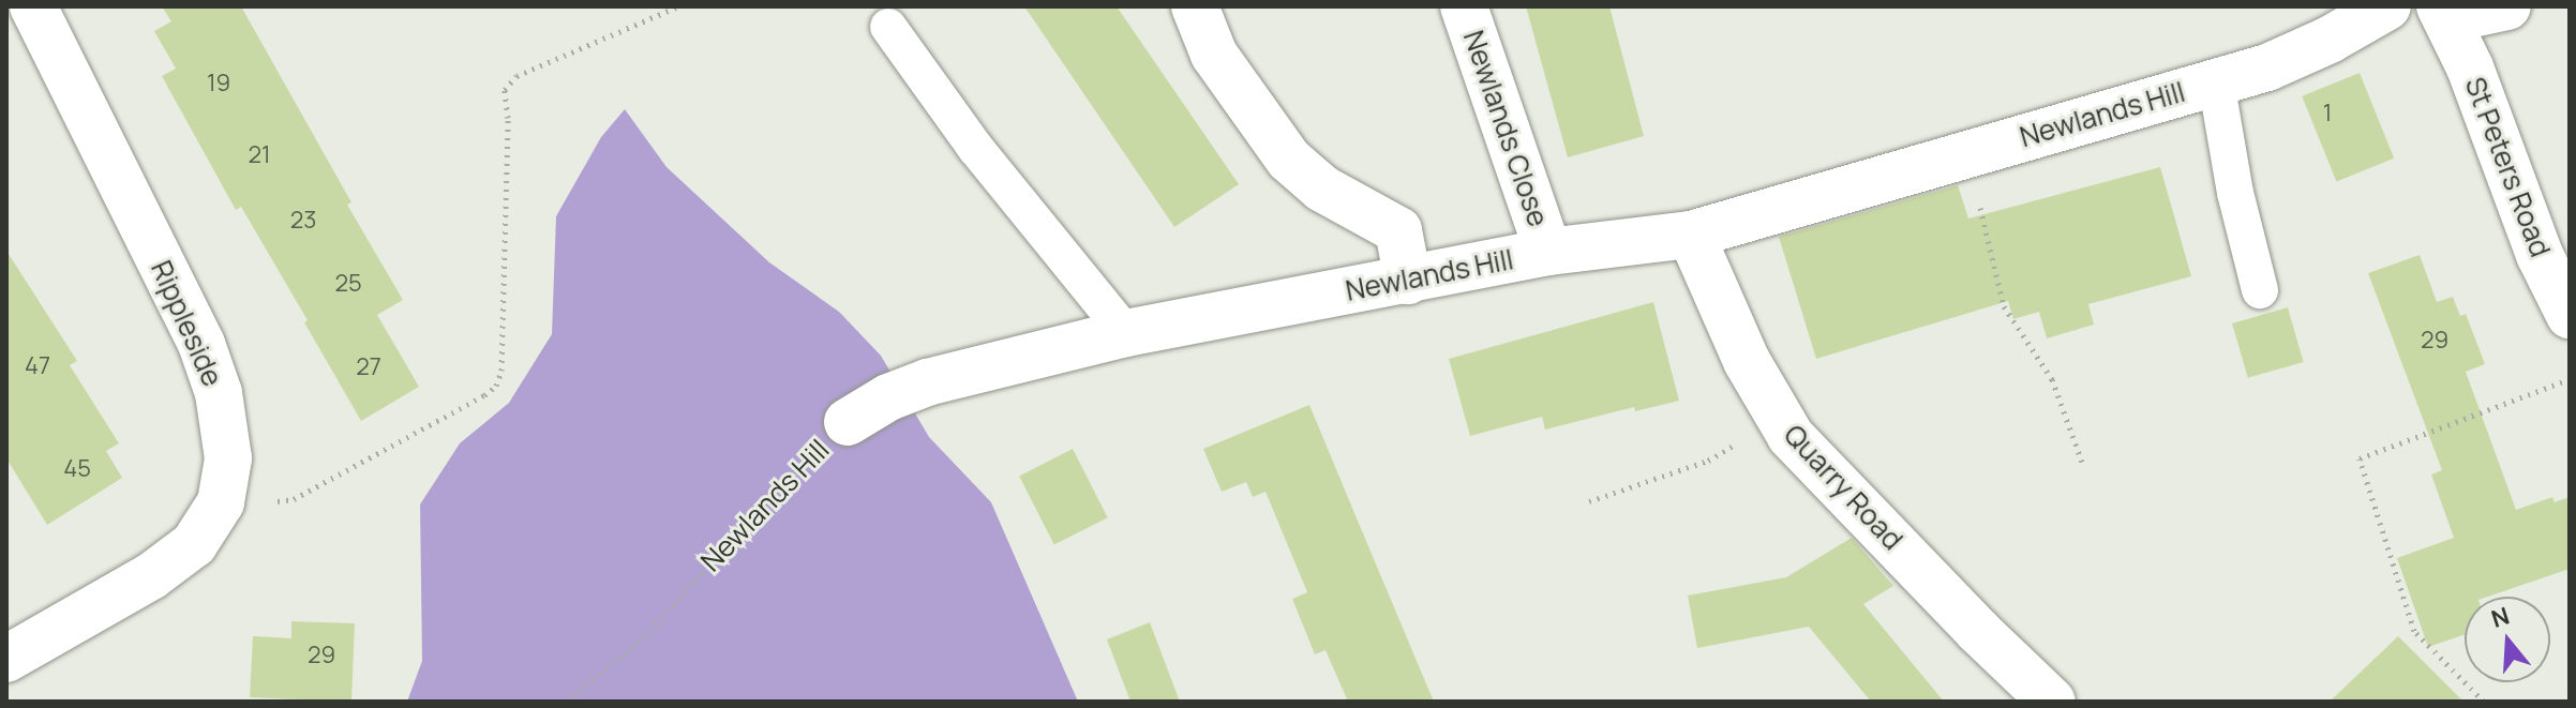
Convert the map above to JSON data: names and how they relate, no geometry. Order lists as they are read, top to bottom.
{
  "streets": {
    "street": [
      "Newlands Hill",
      "Newlands Close",
      "St Peters Road",
      "Rippleside",
      "Quarry Road"
    ]
  },
  "crossings": [
    ["Newlands Hill", "Newlands Close"],
    ["Newlands Hill", "Quarry Road"]
  ],
  "house_numbers": [
    "19",
    "1",
    "21",
    "23",
    "25",
    "29",
    "47",
    "27",
    "45",
    "29"
  ],
  "north": "top"
}
